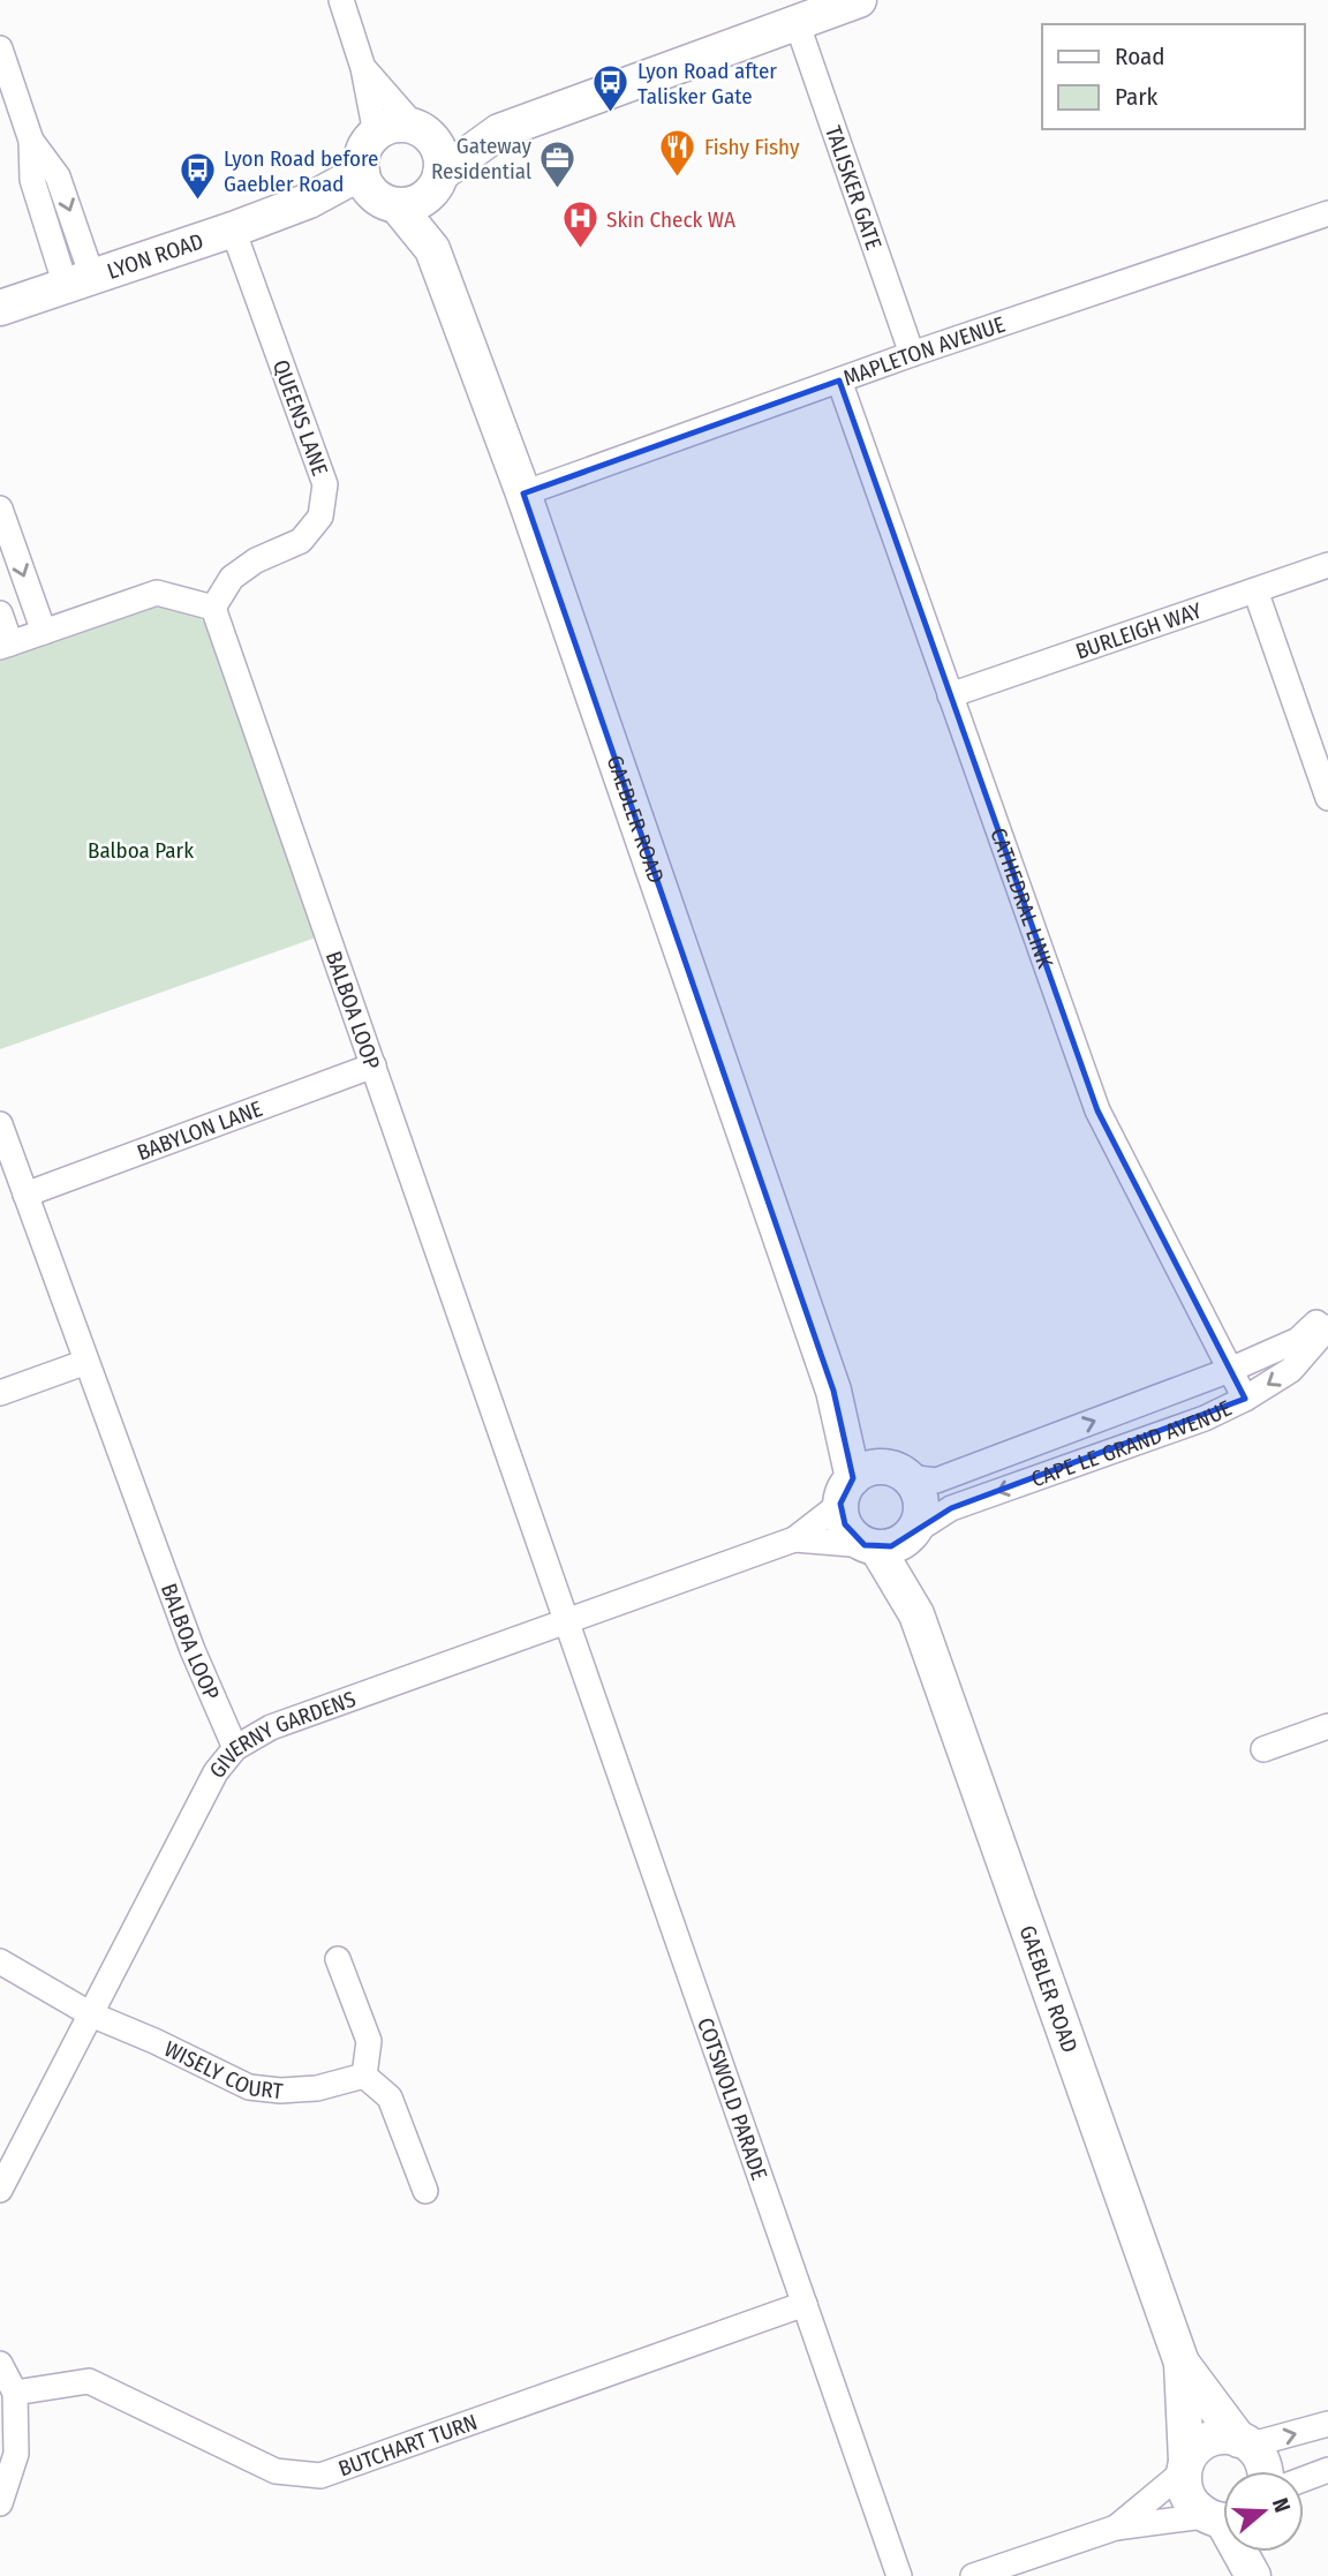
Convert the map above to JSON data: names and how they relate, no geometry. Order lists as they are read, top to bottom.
{
  "streets": {
    "street": [
      "TALISKER GATE",
      "LYON ROAD",
      "MAPLETON AVENUE",
      "QUEENS LANE",
      "BURLEIGH WAY",
      "GAEBLER ROAD",
      "CATHEDRAL LINK",
      "BALBOA LOOP",
      "BABYLON LANE",
      "CAPE LE GRAND AVENUE",
      "GIVERNY GARDENS",
      "WISELY COURT",
      "COTSWOLD PARADE",
      "BUTCHART TURN"
    ]
  },
  "crossings": [
    ["TALISKER GATE", "MAPLETON AVENUE"],
    ["LYON ROAD", "QUEENS LANE"],
    ["LYON ROAD", "GAEBLER ROAD"],
    ["MAPLETON AVENUE", "GAEBLER ROAD"],
    ["MAPLETON AVENUE", "CATHEDRAL LINK"],
    ["QUEENS LANE", "BALBOA LOOP"],
    ["BURLEIGH WAY", "CATHEDRAL LINK"],
    ["GAEBLER ROAD", "CAPE LE GRAND AVENUE"],
    ["GAEBLER ROAD", "GIVERNY GARDENS"],
    ["CATHEDRAL LINK", "CAPE LE GRAND AVENUE"],
    ["BALBOA LOOP", "BABYLON LANE"],
    ["BALBOA LOOP", "GIVERNY GARDENS"],
    ["BALBOA LOOP", "COTSWOLD PARADE"],
    ["CAPE LE GRAND AVENUE", "GIVERNY GARDENS"],
    ["GIVERNY GARDENS", "WISELY COURT"],
    ["GIVERNY GARDENS", "COTSWOLD PARADE"],
    ["COTSWOLD PARADE", "BUTCHART TURN"]
  ],
  "parks": ["Balboa Park"],
  "places": {
    "bus stop": ["Lyon Road after Talisker Gate", "Lyon Road before Gaebler Road"],
    "restaurant": ["Fishy Fishy"],
    "office": ["Gateway Residential"],
    "hospital": ["Skin Check WA"]
  },
  "legend": ["Road", "Park"],
  "north": "right"
}
